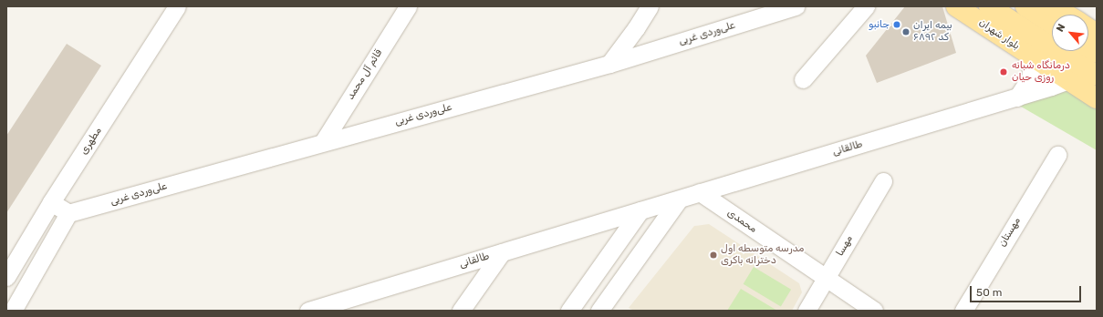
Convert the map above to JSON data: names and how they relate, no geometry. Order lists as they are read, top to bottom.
{
  "streets": {
    "main road": ["بلوار شهران"],
    "street": [
      "علی‌وردی غربی",
      "قائم آل محمد",
      "مطهری",
      "طالقانی",
      "محمدی",
      "مهستان",
      "مهسا"
    ]
  },
  "crossings": [
    ["علی‌وردی غربی", "قائم آل محمد"],
    ["بلوار شهران", "طالقانی"],
    ["طالقانی", "محمدی"],
    ["محمدی", "مهسا"]
  ],
  "places": [
    "جانبو",
    "بیمه ایران کد ۶۸۹۲",
    "درمانگاه شبانه روزی حیان",
    "مدرسه متوسطه اول دخترانه باکری"
  ],
  "scale_bar": "50 m",
  "north": "top left"
}
